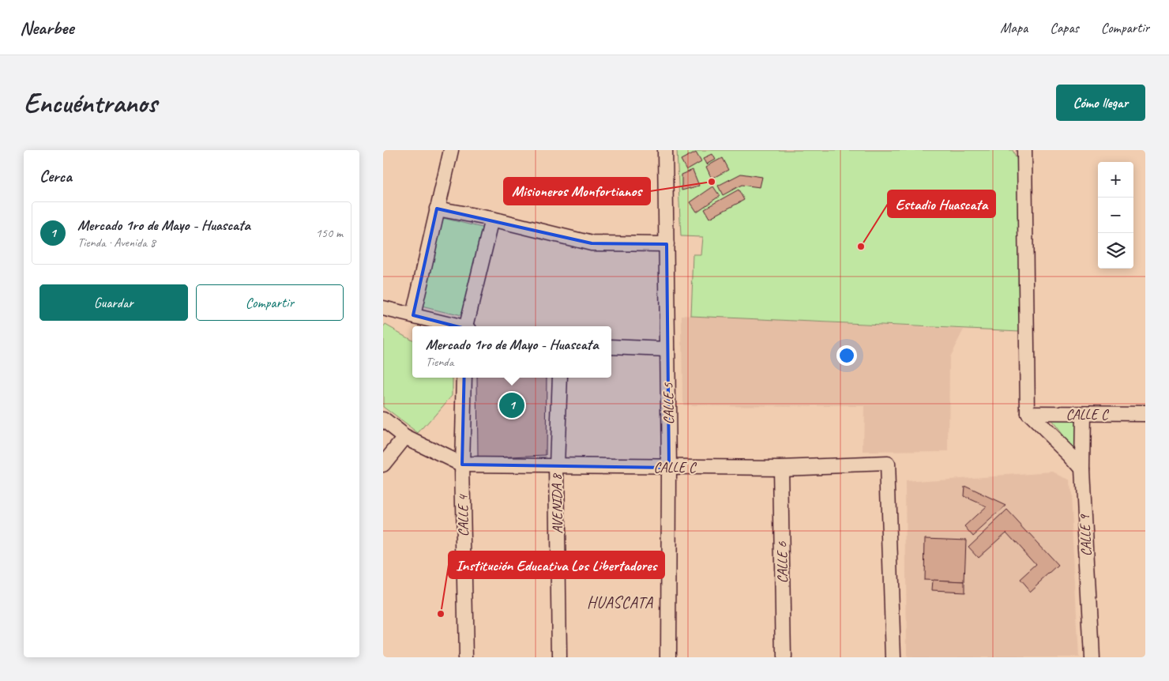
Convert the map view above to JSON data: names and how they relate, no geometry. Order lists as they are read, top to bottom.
{
  "streets": {
    "street": [
      "CALLE 5",
      "CALLE C",
      "AVENIDA 8",
      "CALLE 4",
      "CALLE 9",
      "CALLE 6"
    ]
  },
  "crossings": [
    ["CALLE 5", "CALLE C"],
    ["CALLE C", "AVENIDA 8"],
    ["CALLE C", "CALLE 4"],
    ["CALLE C", "CALLE 9"],
    ["CALLE C", "CALLE 6"]
  ],
  "districts": ["HUASCATA"],
  "places": ["Misioneros Monfortianos", "Estadio Huascata", "Institución Educativa Los Libertadores"],
  "page": {
    "header": "Nearbee",
    "nav": ["Mapa", "Capas", "Compartir"],
    "buttons": [
      "Cómo llegar",
      ["Guardar", "Compartir"]
    ],
    "title": "Encuéntranos",
    "heading": "Cerca",
    "map_buttons": ["+", "−"],
    "list": [
      {
        "mark": "1",
        "name": "Mercado 1ro de Mayo - Huascata",
        "note": "Tienda · Avenida 8",
        "value": "150 m"
      }
    ],
    "popup": ["Mercado 1ro de Mayo - Huascata", "Tienda"],
    "pins": "1"
  }
}
